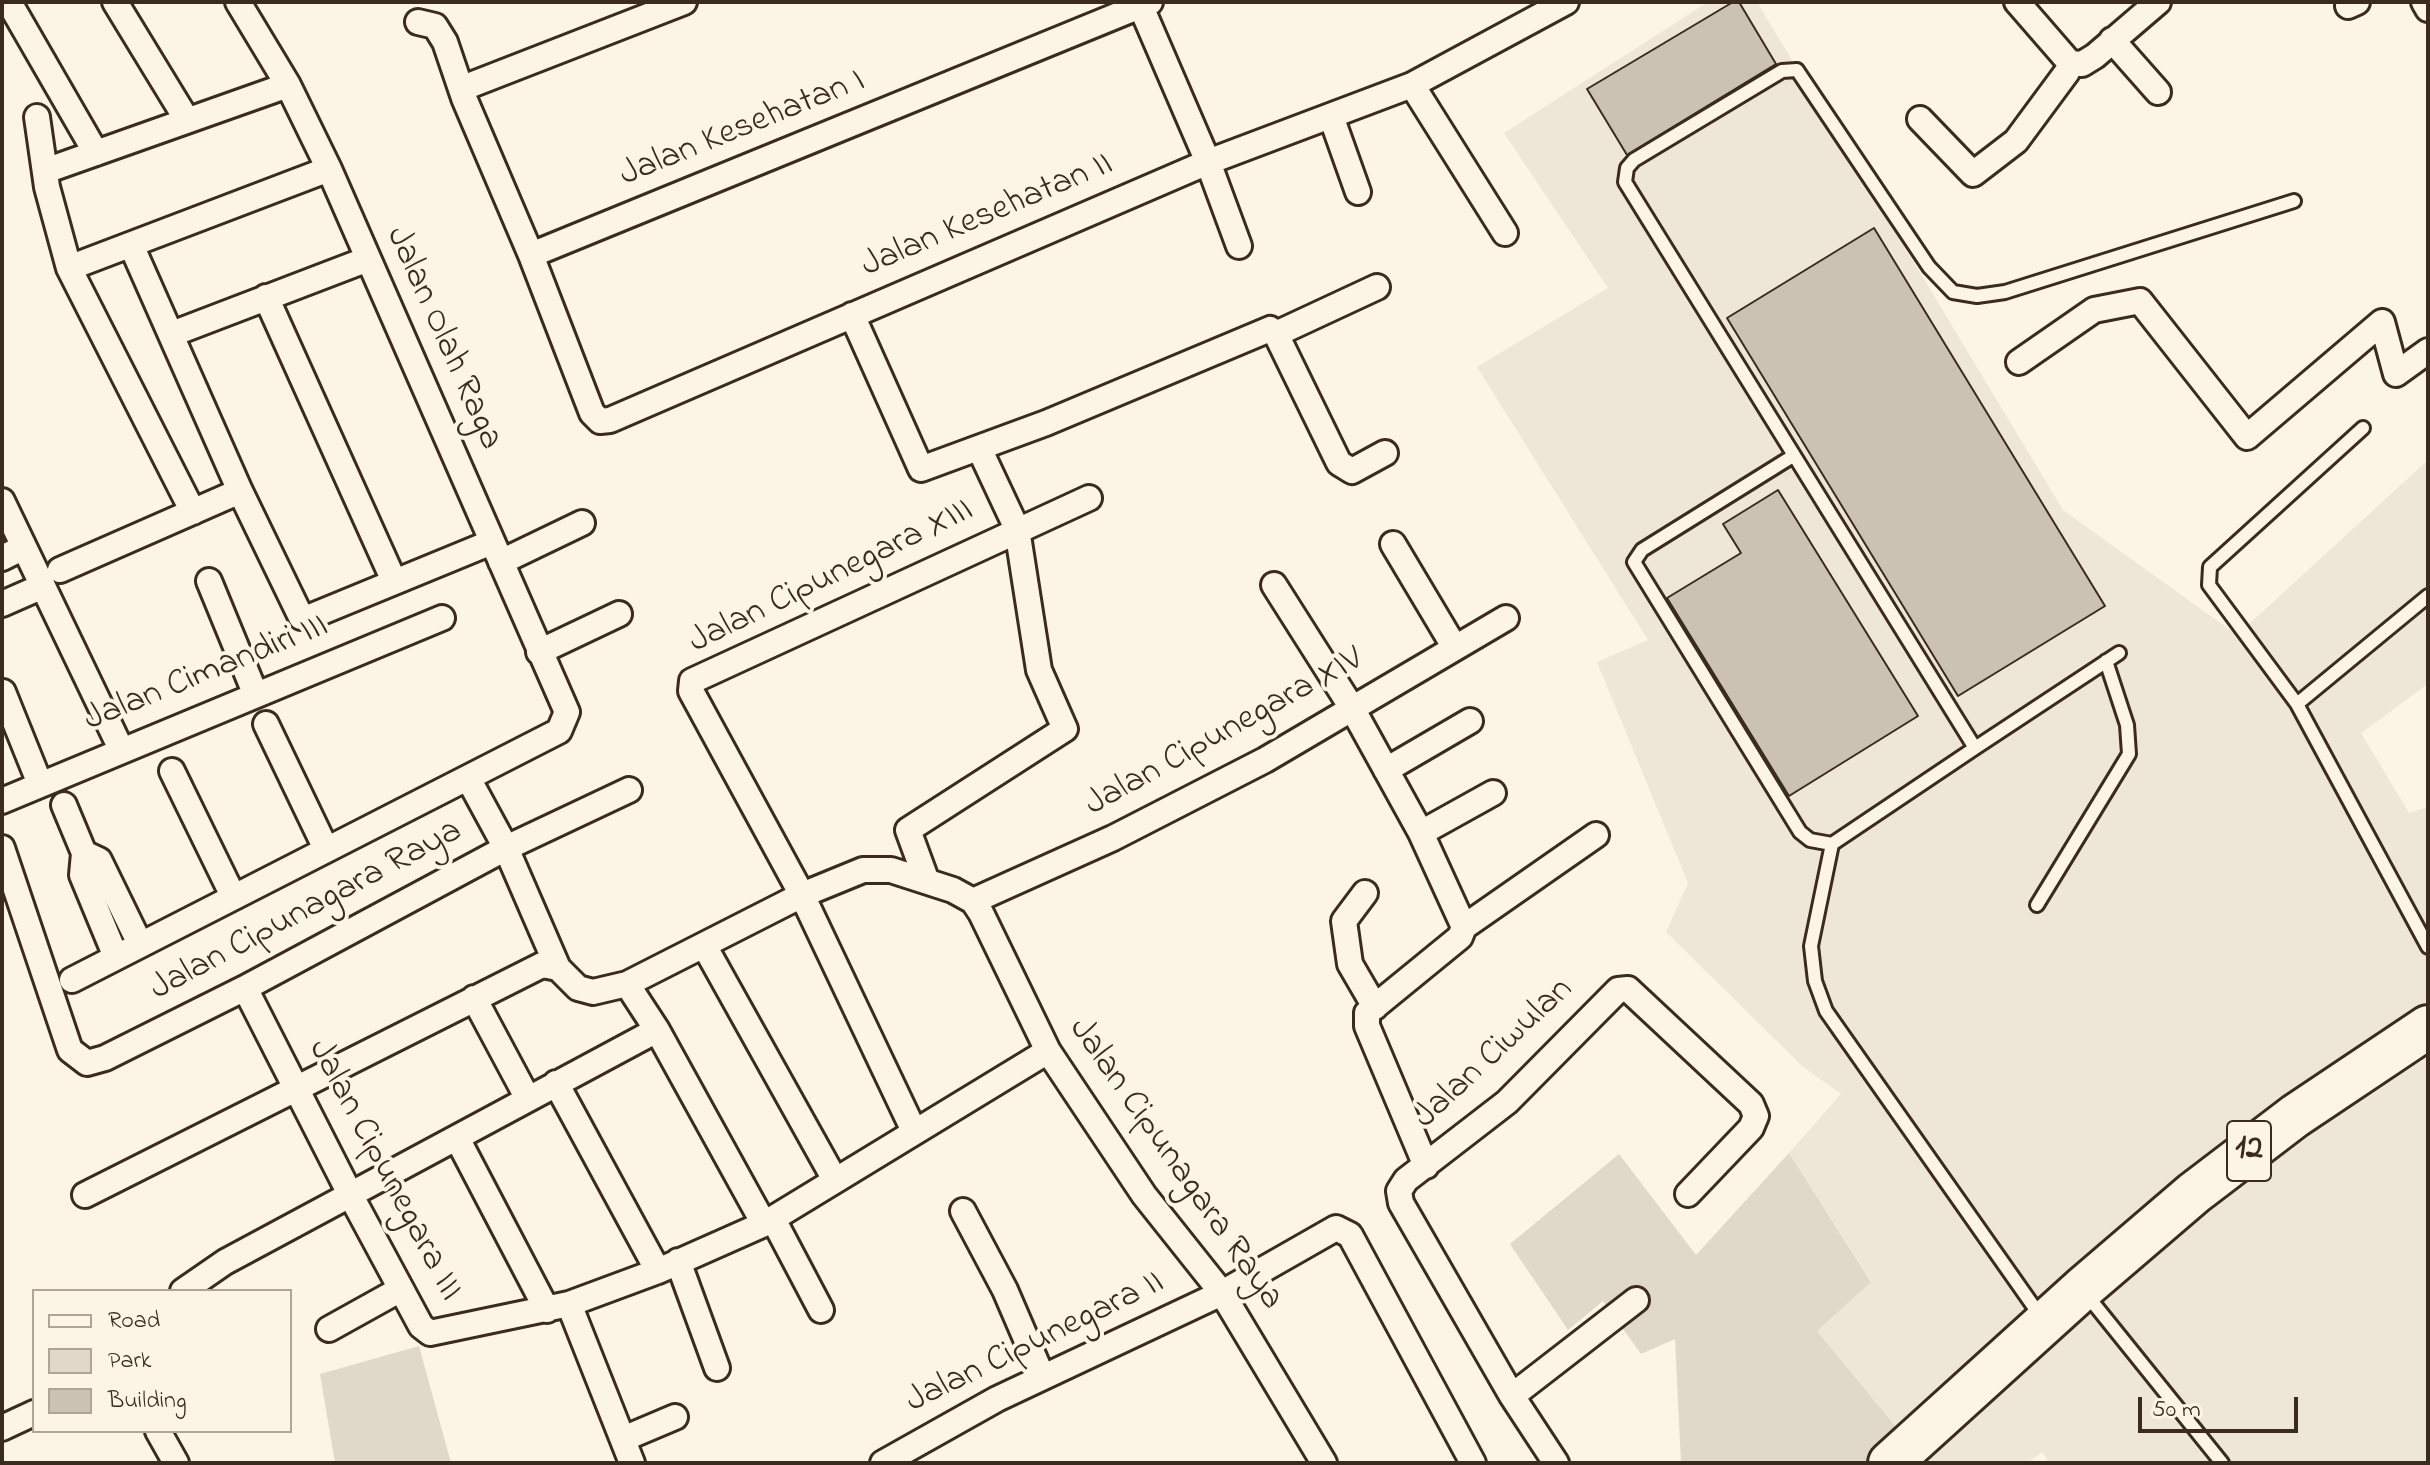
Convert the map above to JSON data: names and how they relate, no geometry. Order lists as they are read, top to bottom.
{
  "streets": {
    "highway": ["12"],
    "street": [
      "Jalan Kesehatan I",
      "Jalan Kesehatan II",
      "Jalan Olah Raga",
      "Jalan Cipunegara XIII",
      "Jalan Cimandiri III",
      "Jalan Cipunegara XIV",
      "Jalan Cipunagara Raya",
      "Jalan Ciwulan",
      "Jalan Cipunegara III",
      "Jalan Cipunegara II"
    ]
  },
  "crossings": [
    ["Jalan Kesehatan I", "Jalan Kesehatan II"],
    ["Jalan Cipunegara XIV", "Jalan Cipunagara Raya"],
    ["Jalan Cipunagara Raya", "Jalan Cipunegara III"],
    ["Jalan Cipunagara Raya", "Jalan Cipunegara II"]
  ],
  "legend": ["Road", "Park", "Building"],
  "scale_bar": "50 m"
}
